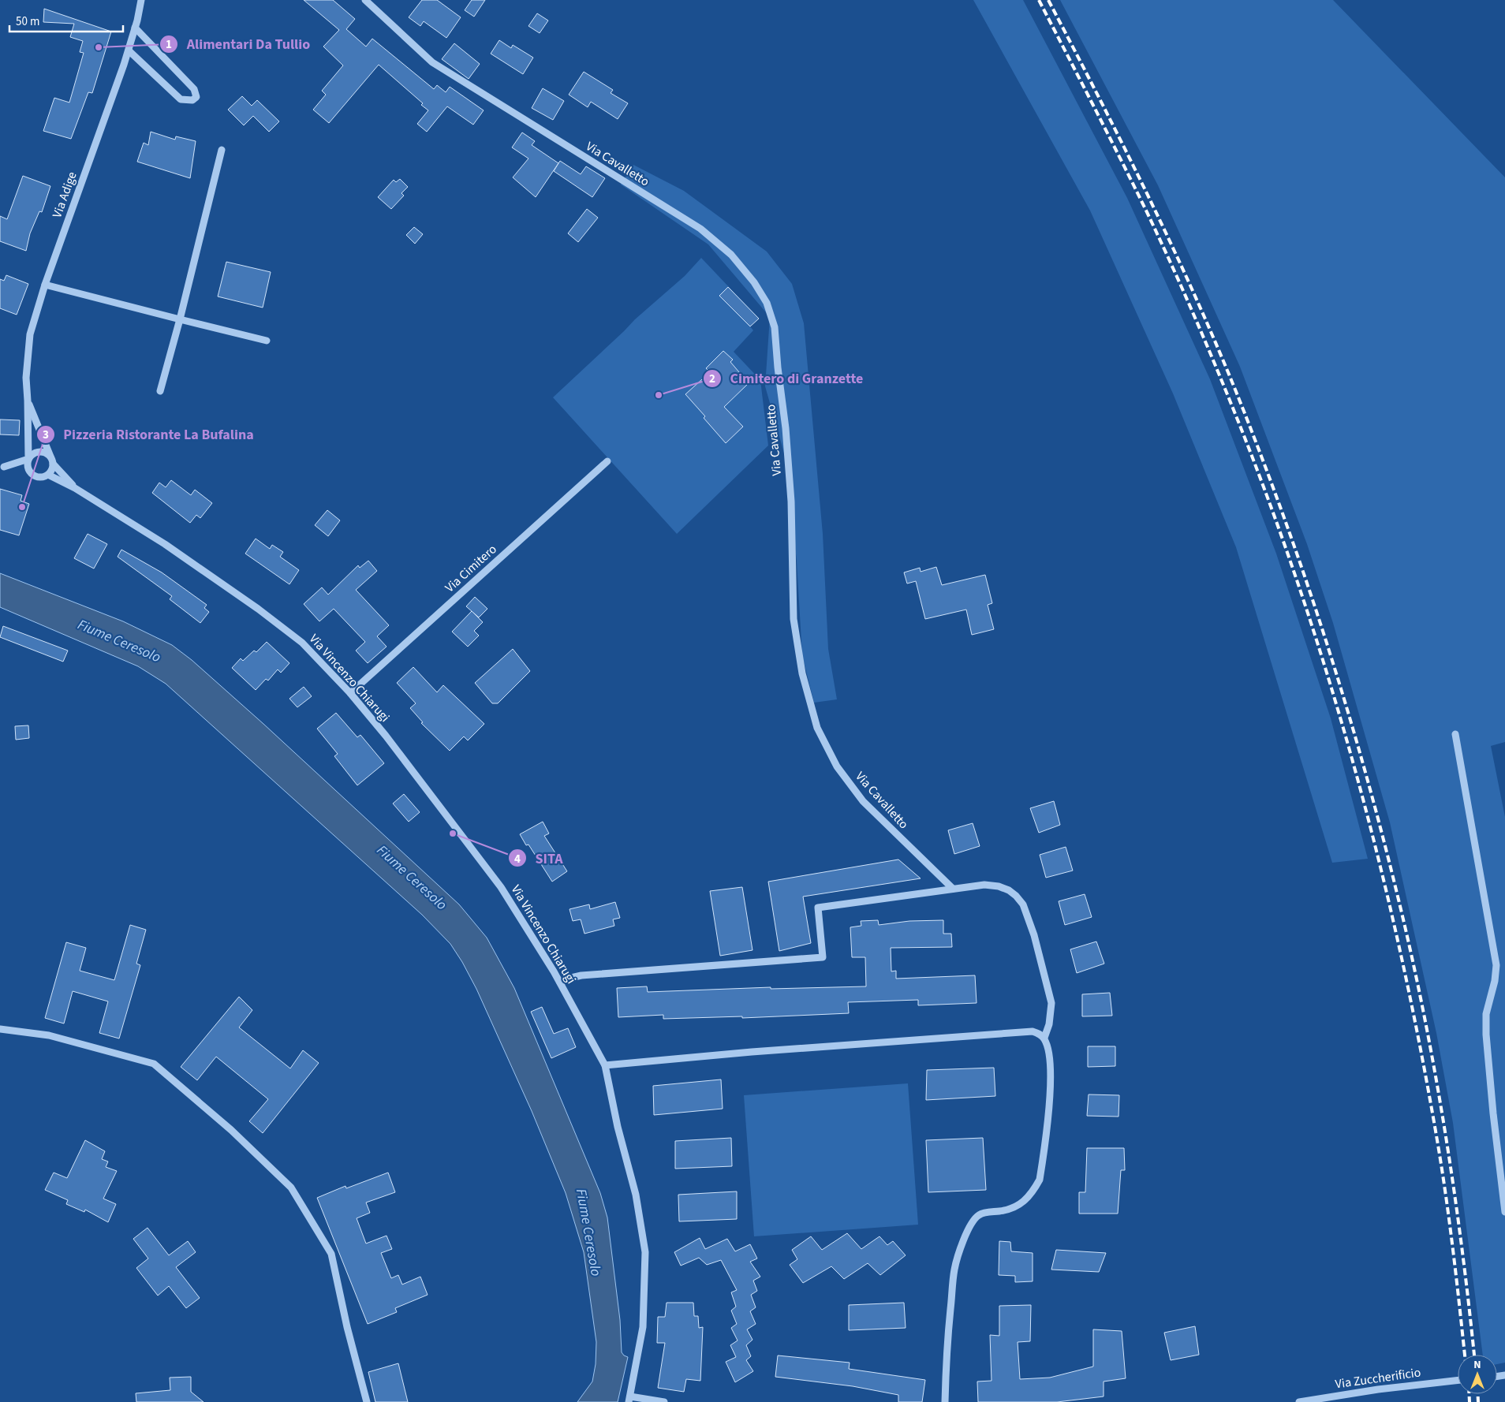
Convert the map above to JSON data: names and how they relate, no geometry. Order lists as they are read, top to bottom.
{
  "streets": {
    "street": [
      "Via Cavalletto",
      "Via Adige",
      "Via Cimitero",
      "Via Vincenzo Chiarugi",
      "Via Zuccherificio"
    ]
  },
  "crossings": [
    ["Via Adige", "Via Vincenzo Chiarugi"],
    ["Via Cimitero", "Via Vincenzo Chiarugi"]
  ],
  "water": ["Fiume Ceresolo"],
  "places": [
    "Alimentari Da Tullio",
    "Cimitero di Granzette",
    "Pizzeria Ristorante La Bufalina",
    "SITA"
  ],
  "scale_bar": "50 m",
  "north": "top"
}
